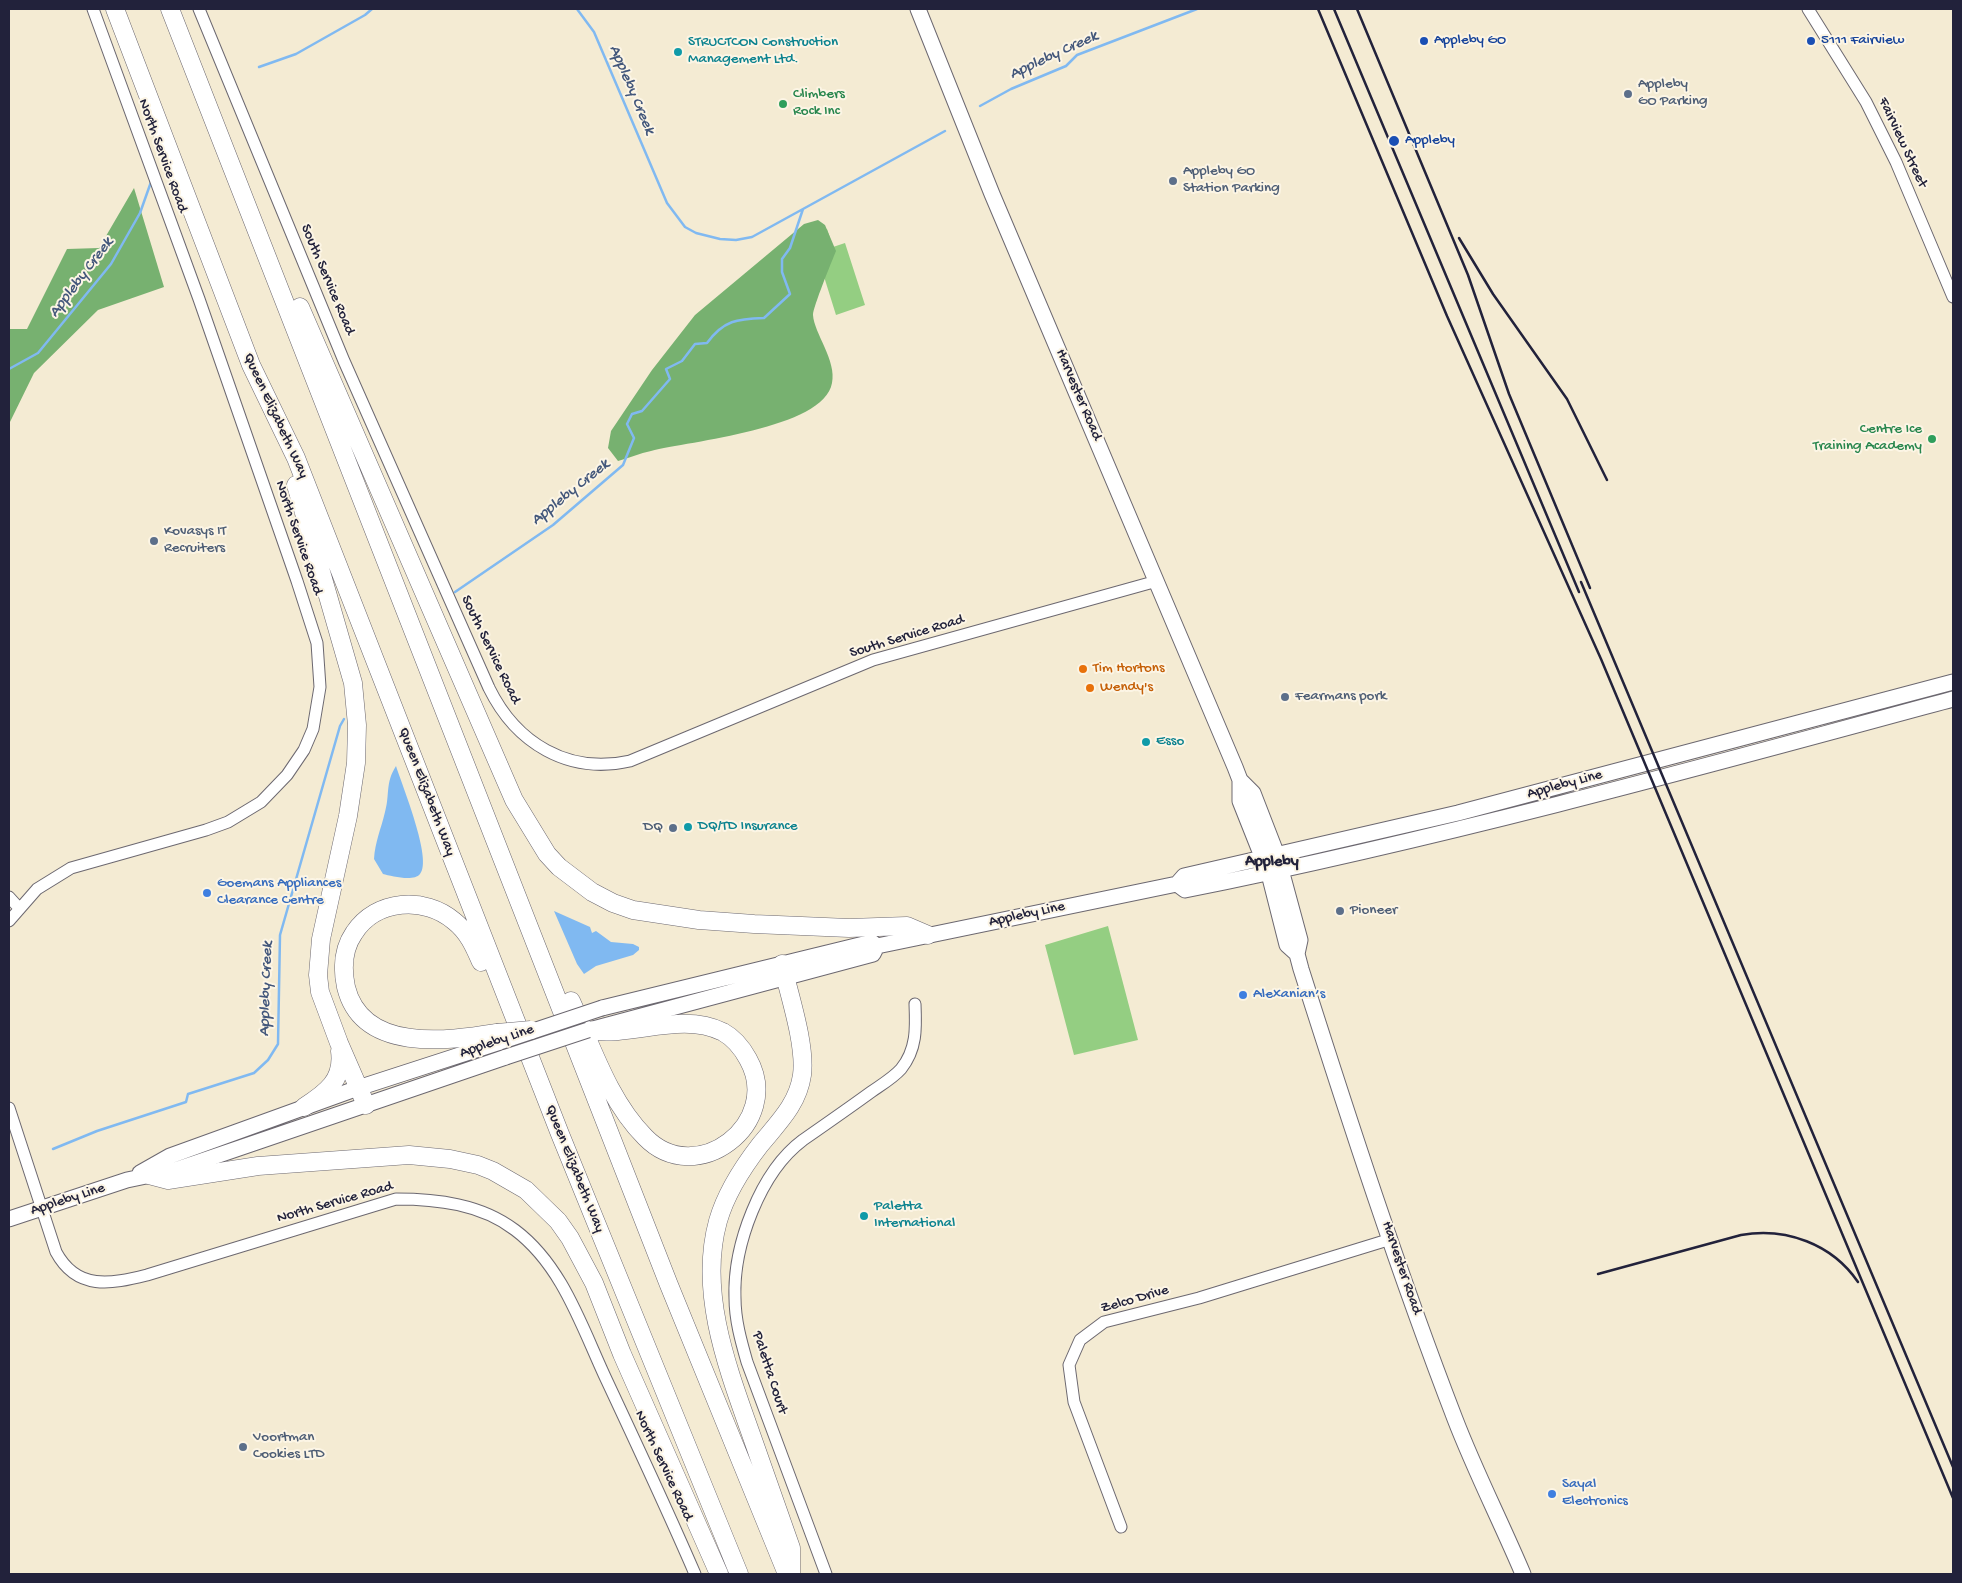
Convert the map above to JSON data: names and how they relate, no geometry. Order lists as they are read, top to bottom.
{
  "streets": {
    "highway": ["Queen Elizabeth Way"],
    "main road": ["Harvester Road", "Appleby Line"],
    "street": [
      "Fairview Street",
      "North Service Road",
      "South Service Road",
      "Zelco Drive",
      "Paletta Court"
    ]
  },
  "crossings": [
    ["North Service Road", "Appleby Line"],
    ["South Service Road", "Harvester Road"],
    ["Harvester Road", "Appleby Line"],
    ["Harvester Road", "Zelco Drive"]
  ],
  "districts": ["Appleby"],
  "water": ["Appleby Creek"],
  "places": [
    "Appleby GO",
    "5111 Fairview",
    "STRUCTCON Construction Management Ltd.",
    "Appleby GO Parking",
    "Climbers Rock Inc",
    "Appleby",
    "Appleby GO Station Parking",
    "Centre Ice Training Academy",
    "Kovasys IT Recruiters",
    "Tim Hortons",
    "Wendy's",
    "Fearmans pork",
    "Esso",
    "DQ/TD Insurance",
    "DQ",
    "Goemans Appliances Clearance Centre",
    "Pioneer",
    "Alexanian’s",
    "Paletta International",
    "Voortman Cookies LTD",
    "Sayal Electronics"
  ]
}
